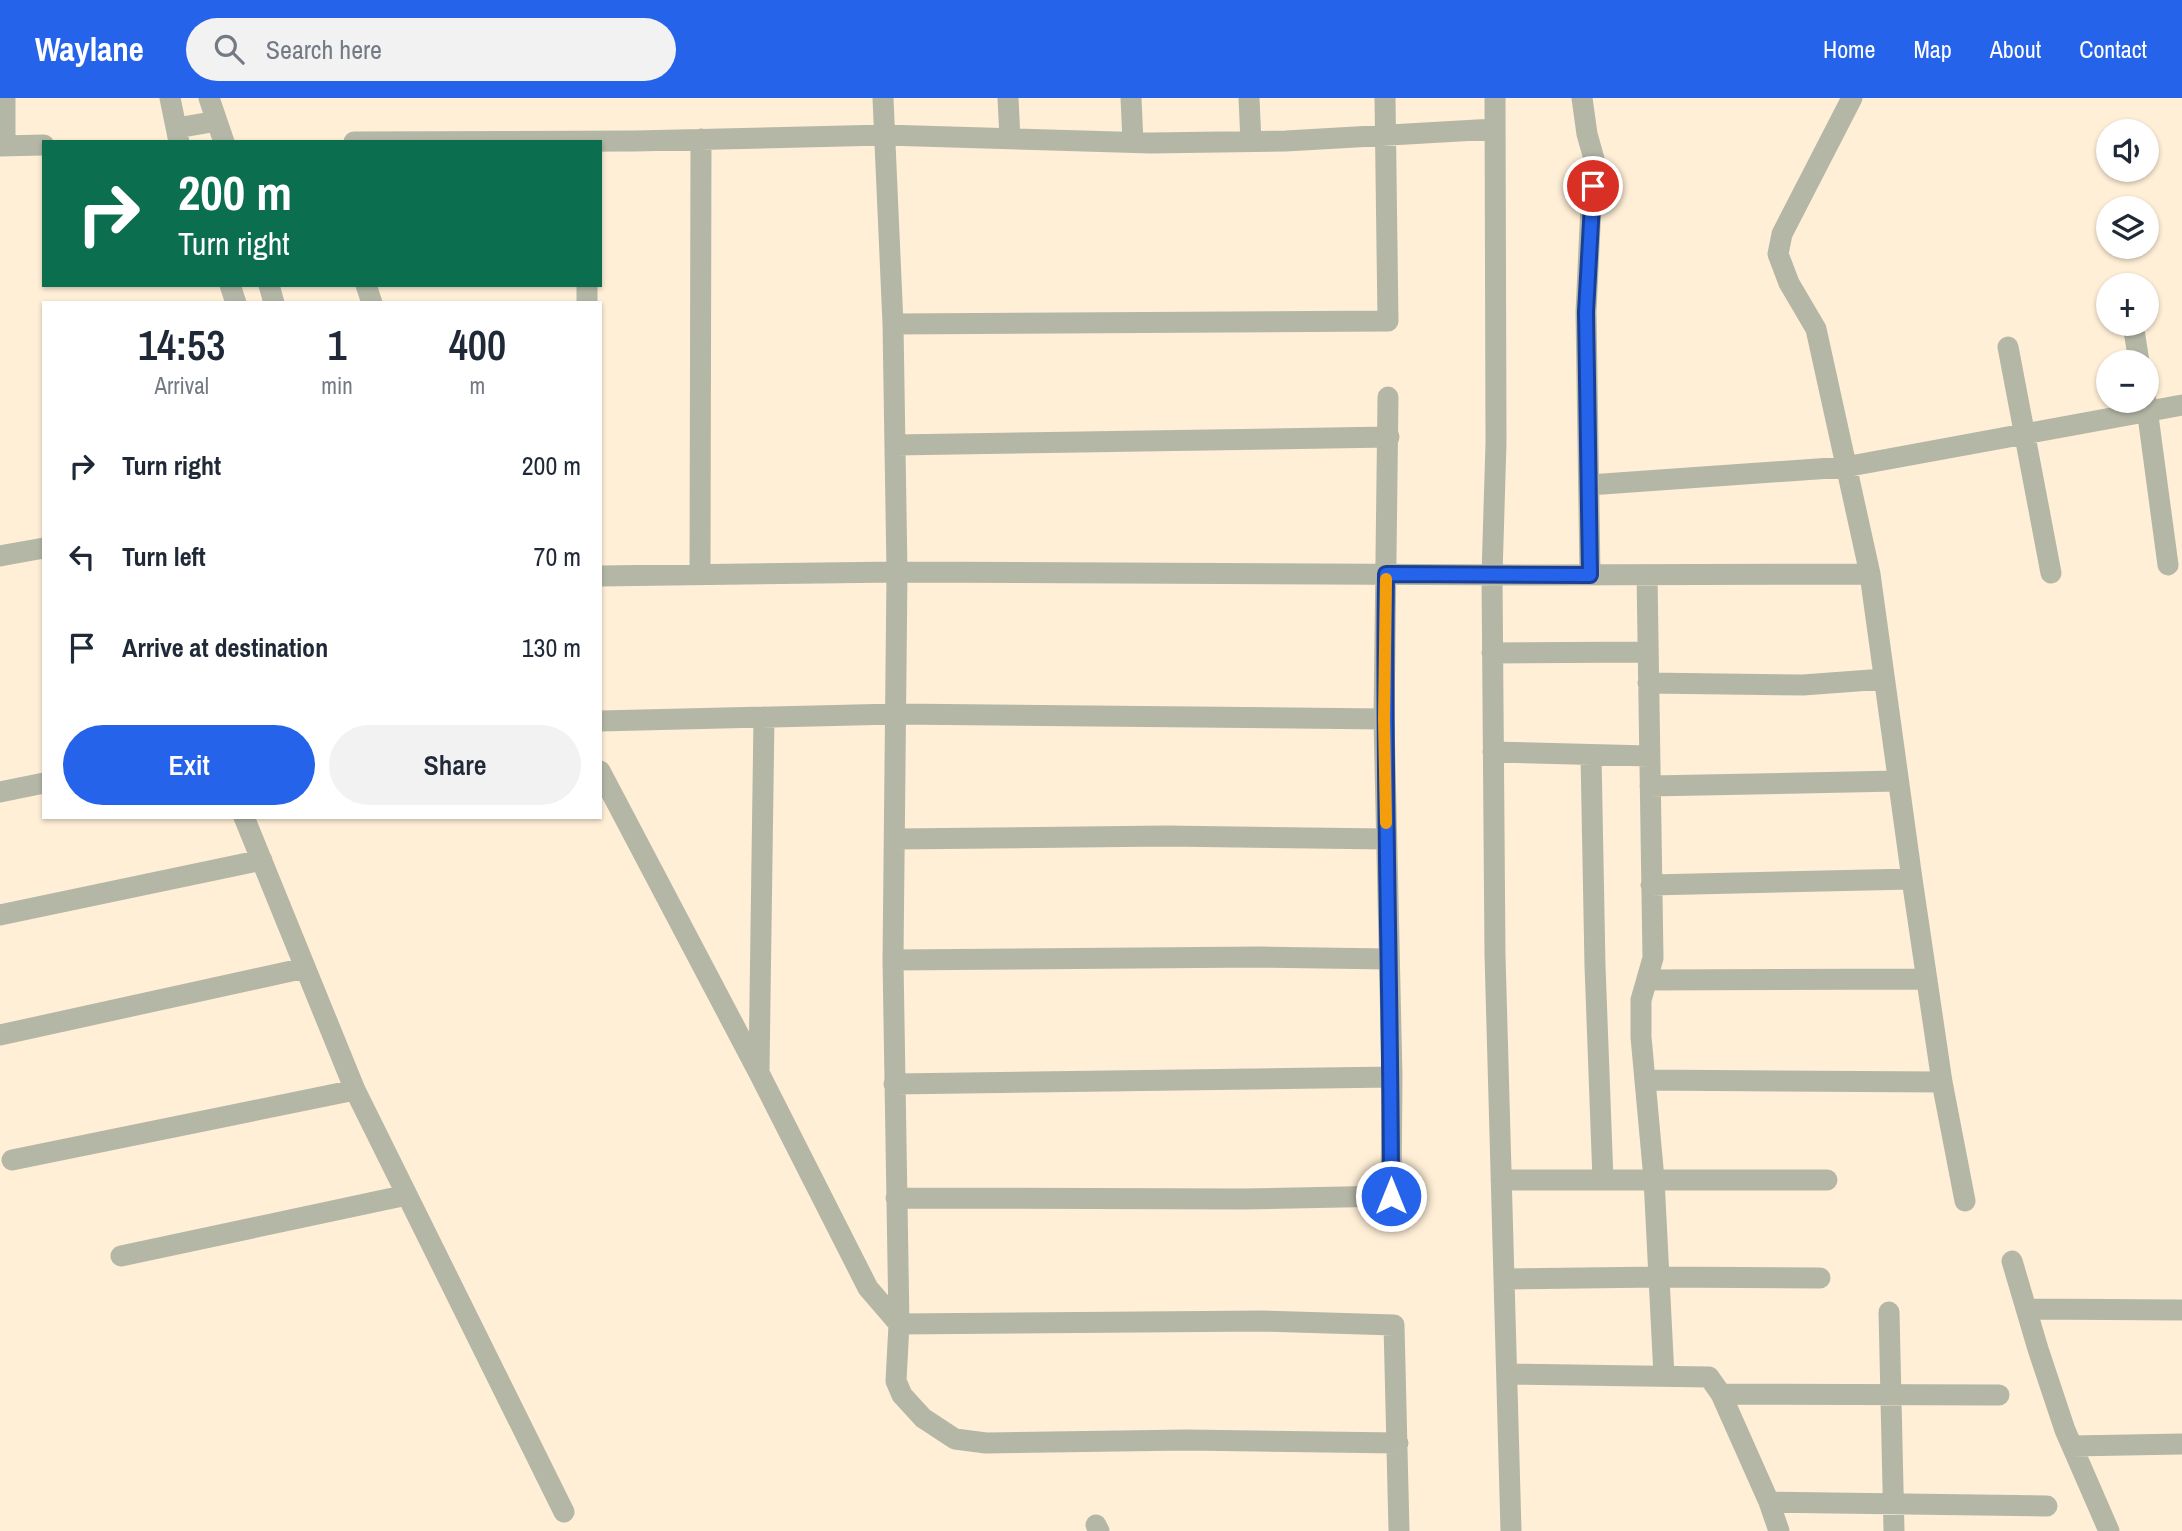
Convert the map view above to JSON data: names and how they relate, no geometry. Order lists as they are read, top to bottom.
{
  "page": {
    "header": "Waylane",
    "search": "Search here",
    "nav": [
      "Home",
      "Map",
      "About",
      "Contact"
    ],
    "map_buttons": ["+", "−"],
    "turn": ["200 m", "Turn right"],
    "eta": [
      "14:53",
      "Arrival",
      "1",
      "min",
      "400",
      "m"
    ],
    "list": [
      {
        "name": "Turn right",
        "value": "200 m"
      },
      {
        "name": "Turn left",
        "value": "70 m"
      },
      {
        "name": "Arrive at destination",
        "value": "130 m"
      }
    ],
    "buttons": ["Exit", "Share"]
  }
}
